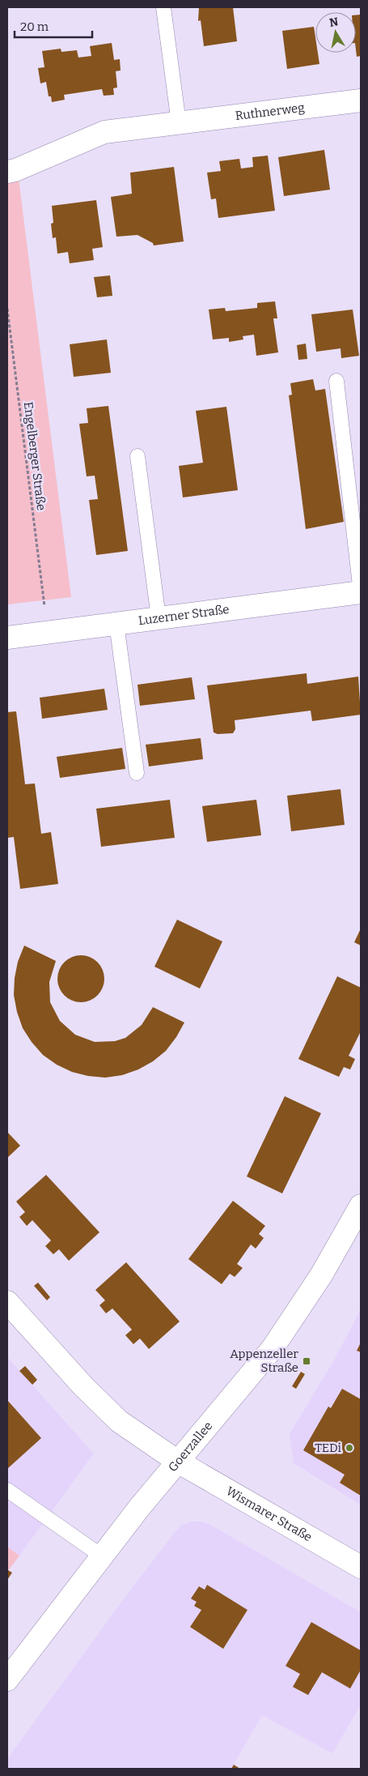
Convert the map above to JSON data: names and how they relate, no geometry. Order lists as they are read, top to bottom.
{
  "streets": {
    "street": [
      "Ruthnerweg",
      "Luzerner Straße",
      "Goerzallee",
      "Wismarer Straße"
    ],
    "path": ["Engelberger Straße"]
  },
  "crossings": [
    ["Goerzallee", "Wismarer Straße"]
  ],
  "places": {
    "transit": ["Appenzeller Straße"],
    "other": ["TEDi"]
  },
  "scale_bar": "20 m",
  "north": "top"
}
